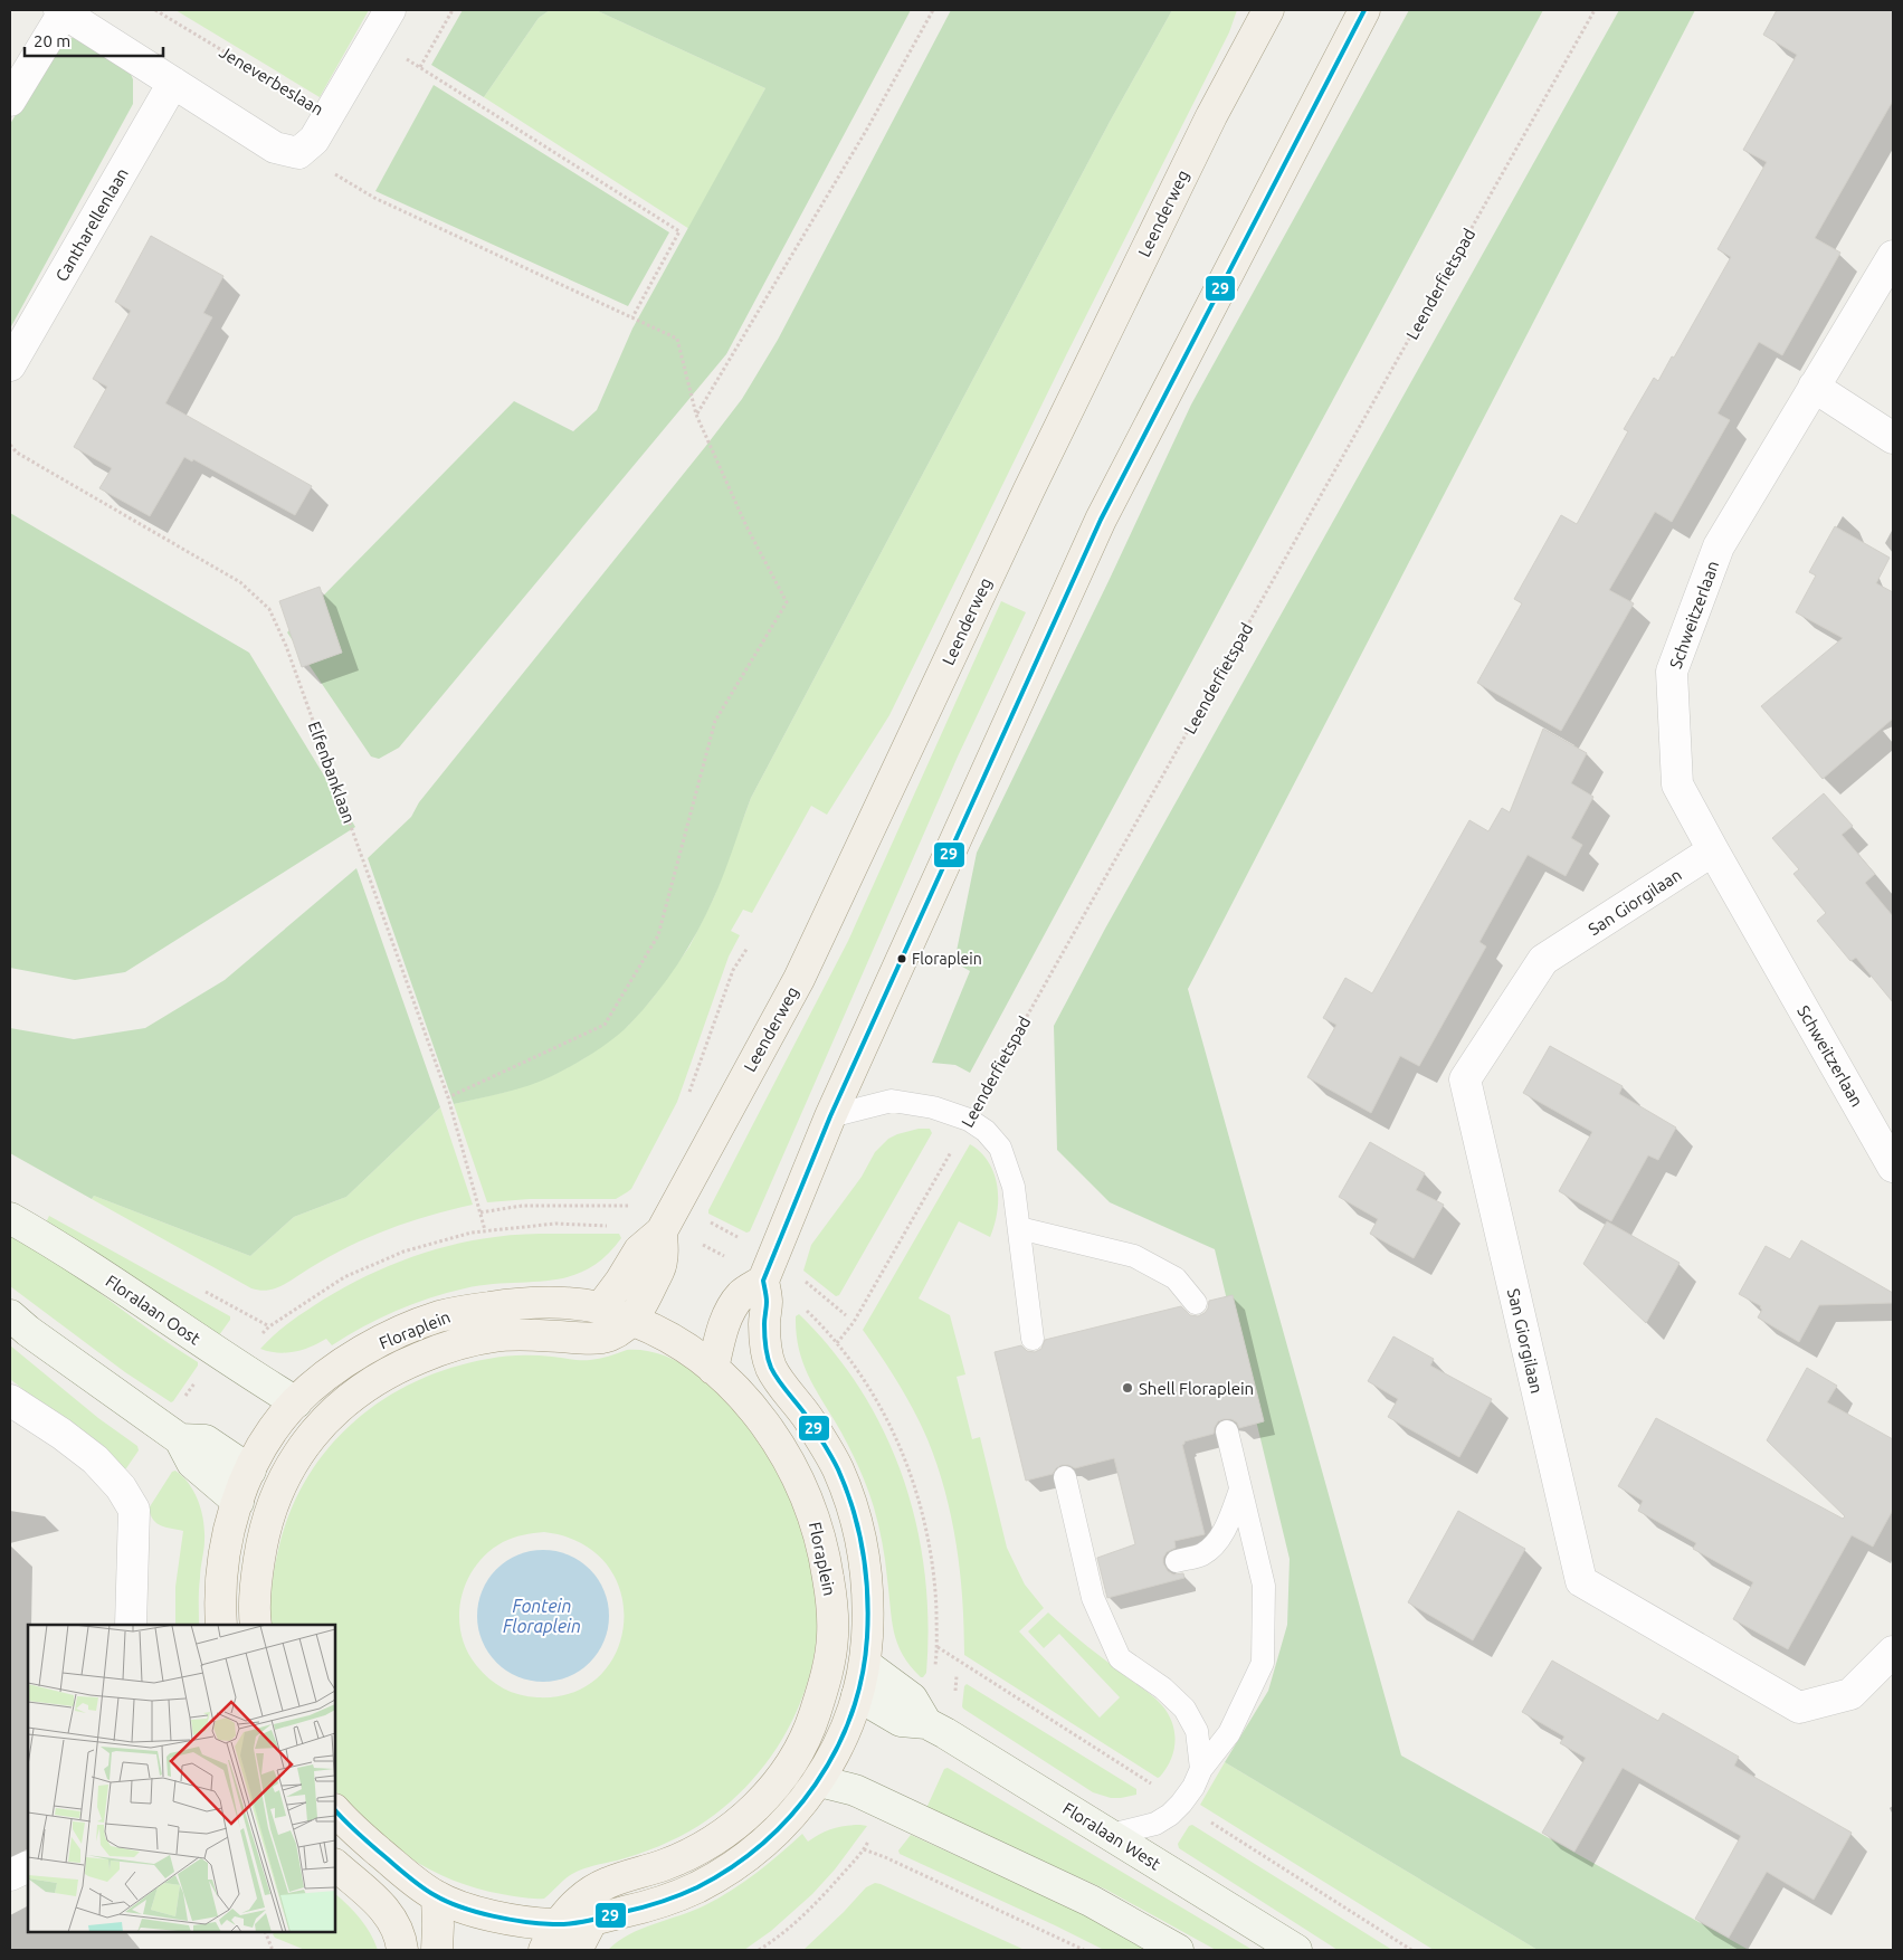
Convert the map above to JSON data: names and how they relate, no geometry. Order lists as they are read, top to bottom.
{
  "streets": {
    "main road": [
      "Leenderweg",
      "Floralaan Oost",
      "Floraplein",
      "Floralaan West"
    ],
    "street": ["Cantharellenlaan", "Schweitzerlaan", "San Giorgilaan"],
    "path": ["Jeneverbeslaan", "Leenderfietspad", "Elfenbanklaan"]
  },
  "crossings": [
    ["Leenderweg", "Floraplein"],
    ["Schweitzerlaan", "San Giorgilaan"],
    ["Floralaan Oost", "Floraplein"]
  ],
  "water": ["Fontein Floraplein"],
  "places": ["Floraplein", "Shell Floraplein"],
  "lines": ["transit line 29"],
  "scale_bar": "20 m"
}
